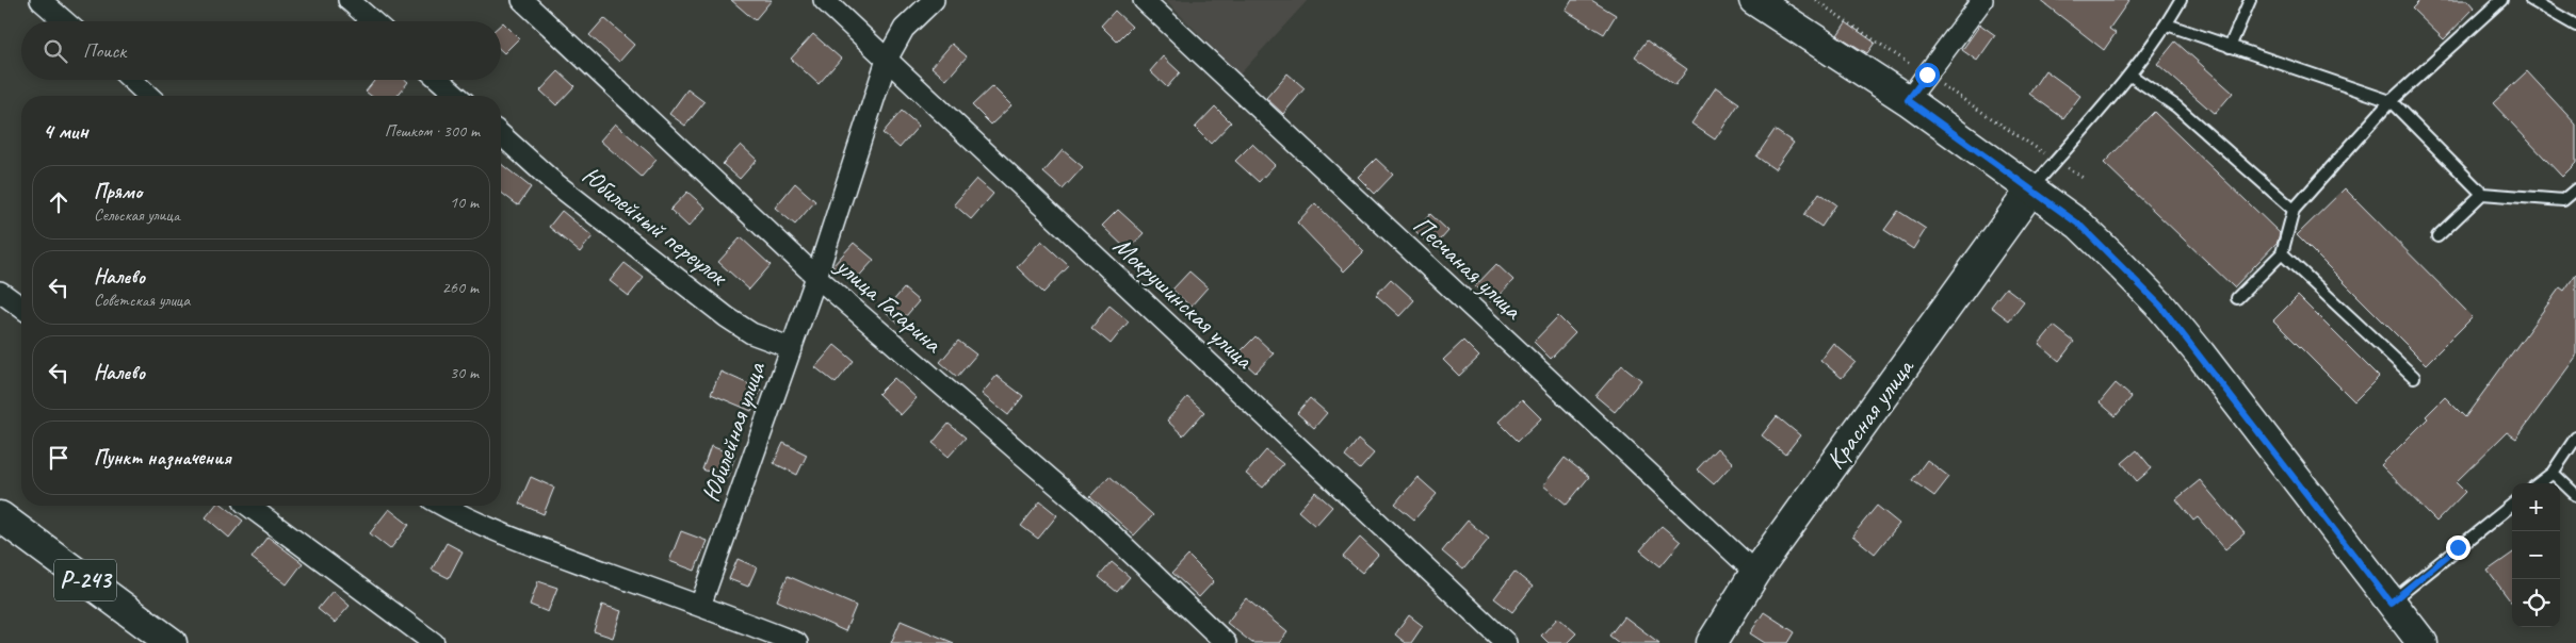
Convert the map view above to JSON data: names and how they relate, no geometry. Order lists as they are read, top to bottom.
{
  "streets": {
    "main road": ["Красная улица", "Р-243"],
    "street": [
      "Юбилейный переулок",
      "Песчаная улица",
      "Мокрушинская улица",
      "улица Гагарина",
      "Юбилейная улица"
    ]
  },
  "crossings": [
    ["Юбилейный переулок", "Юбилейная улица"],
    ["Песчаная улица", "Красная улица"],
    ["Мокрушинская улица", "Юбилейная улица"],
    ["улица Гагарина", "Юбилейная улица"]
  ],
  "page": {
    "search": "Поиск",
    "heading": ["4 мин", "Пешком · 300 m"],
    "list": [
      ["Прямо", "Сельская улица", "10 m"],
      ["Налево", "Советская улица", "260 m"],
      ["Налево", "30 m"],
      "Пункт назначения"
    ],
    "map_buttons": ["+", "−"]
  }
}
